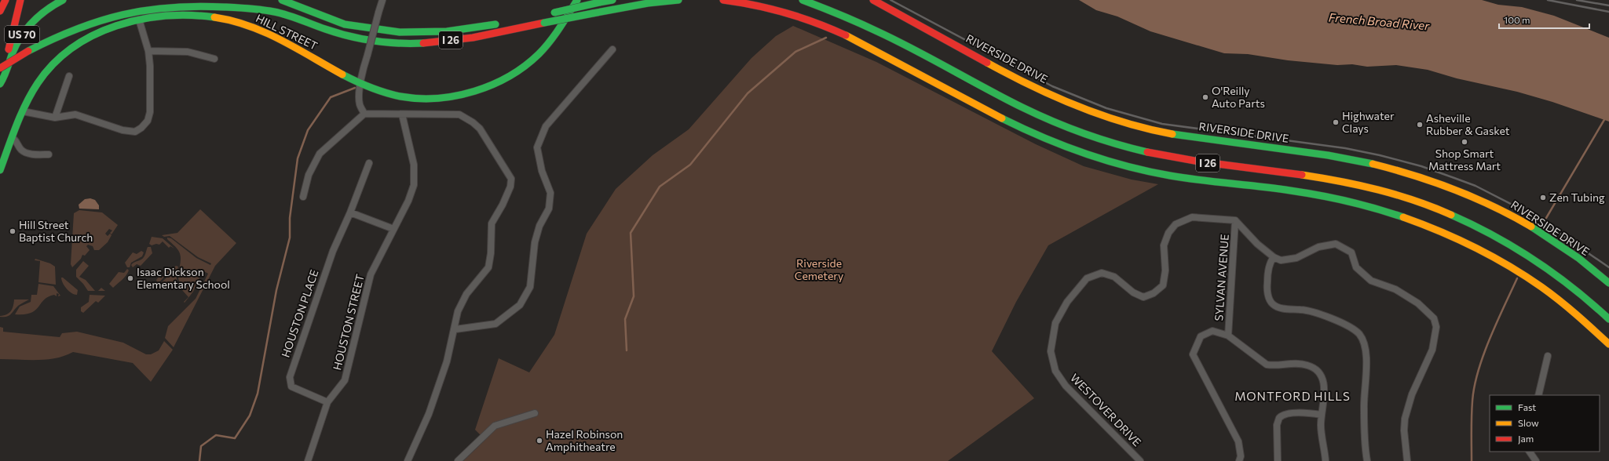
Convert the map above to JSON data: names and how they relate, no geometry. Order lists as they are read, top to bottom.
{
  "streets": {
    "main road": [
      "HILL STREET",
      "US 70",
      "I 26",
      "RIVERSIDE DRIVE"
    ],
    "street": [
      "SYLVAN AVENUE",
      "HOUSTON PLACE",
      "HOUSTON STREET",
      "WESTOVER DRIVE"
    ]
  },
  "crossings": [
    ["SYLVAN AVENUE", "WESTOVER DRIVE"],
    ["HOUSTON PLACE", "HOUSTON STREET"]
  ],
  "districts": ["MONTFORD HILLS"],
  "water": ["French Broad River"],
  "parks": ["Riverside Cemetery"],
  "places": [
    "O'Reilly Auto Parts",
    "Highwater Clays",
    "Asheville Rubber & Gasket",
    "Shop Smart Mattress Mart",
    "Zen Tubing",
    "Hill Street Baptist Church",
    "Isaac Dickson Elementary School",
    "Hazel Robinson Amphitheatre"
  ],
  "legend": ["Fast", "Slow", "Jam"],
  "scale_bar": "100 m"
}
